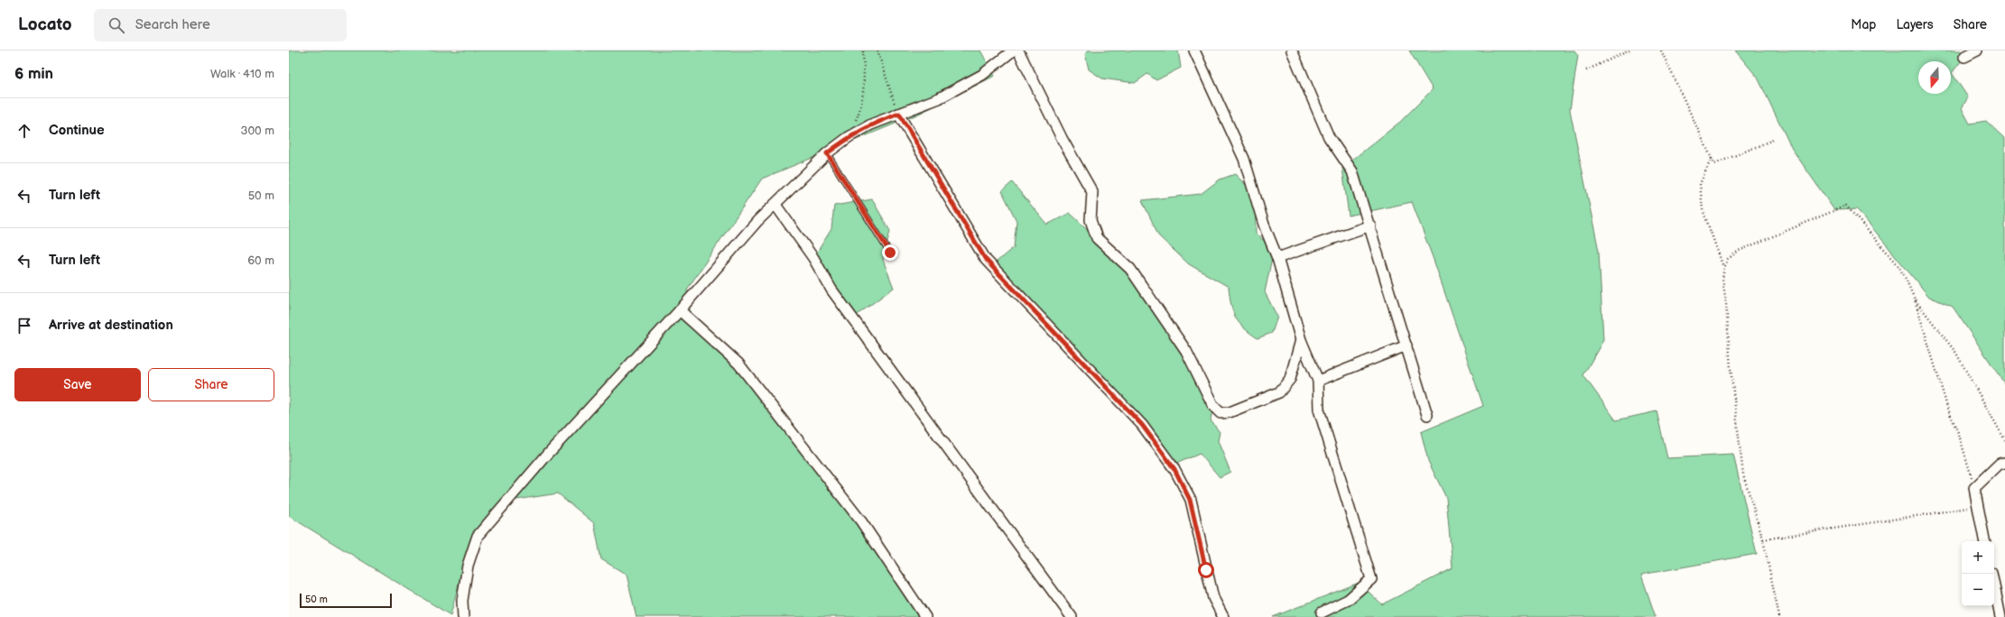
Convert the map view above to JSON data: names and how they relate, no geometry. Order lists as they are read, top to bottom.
{
  "scale_bar": "50 m",
  "north": "bottom",
  "page": {
    "header": "Locato",
    "search": "Search here",
    "nav": ["Map", "Layers", "Share"],
    "heading": ["6 min", "Walk · 410 m"],
    "list": [
      ["Continue", "300 m"],
      ["Turn left", "50 m"],
      ["Turn left", "60 m"],
      "Arrive at destination"
    ],
    "buttons": ["Save", "Share"],
    "map_buttons": ["+", "−"],
    "scale": "50 m"
  }
}
